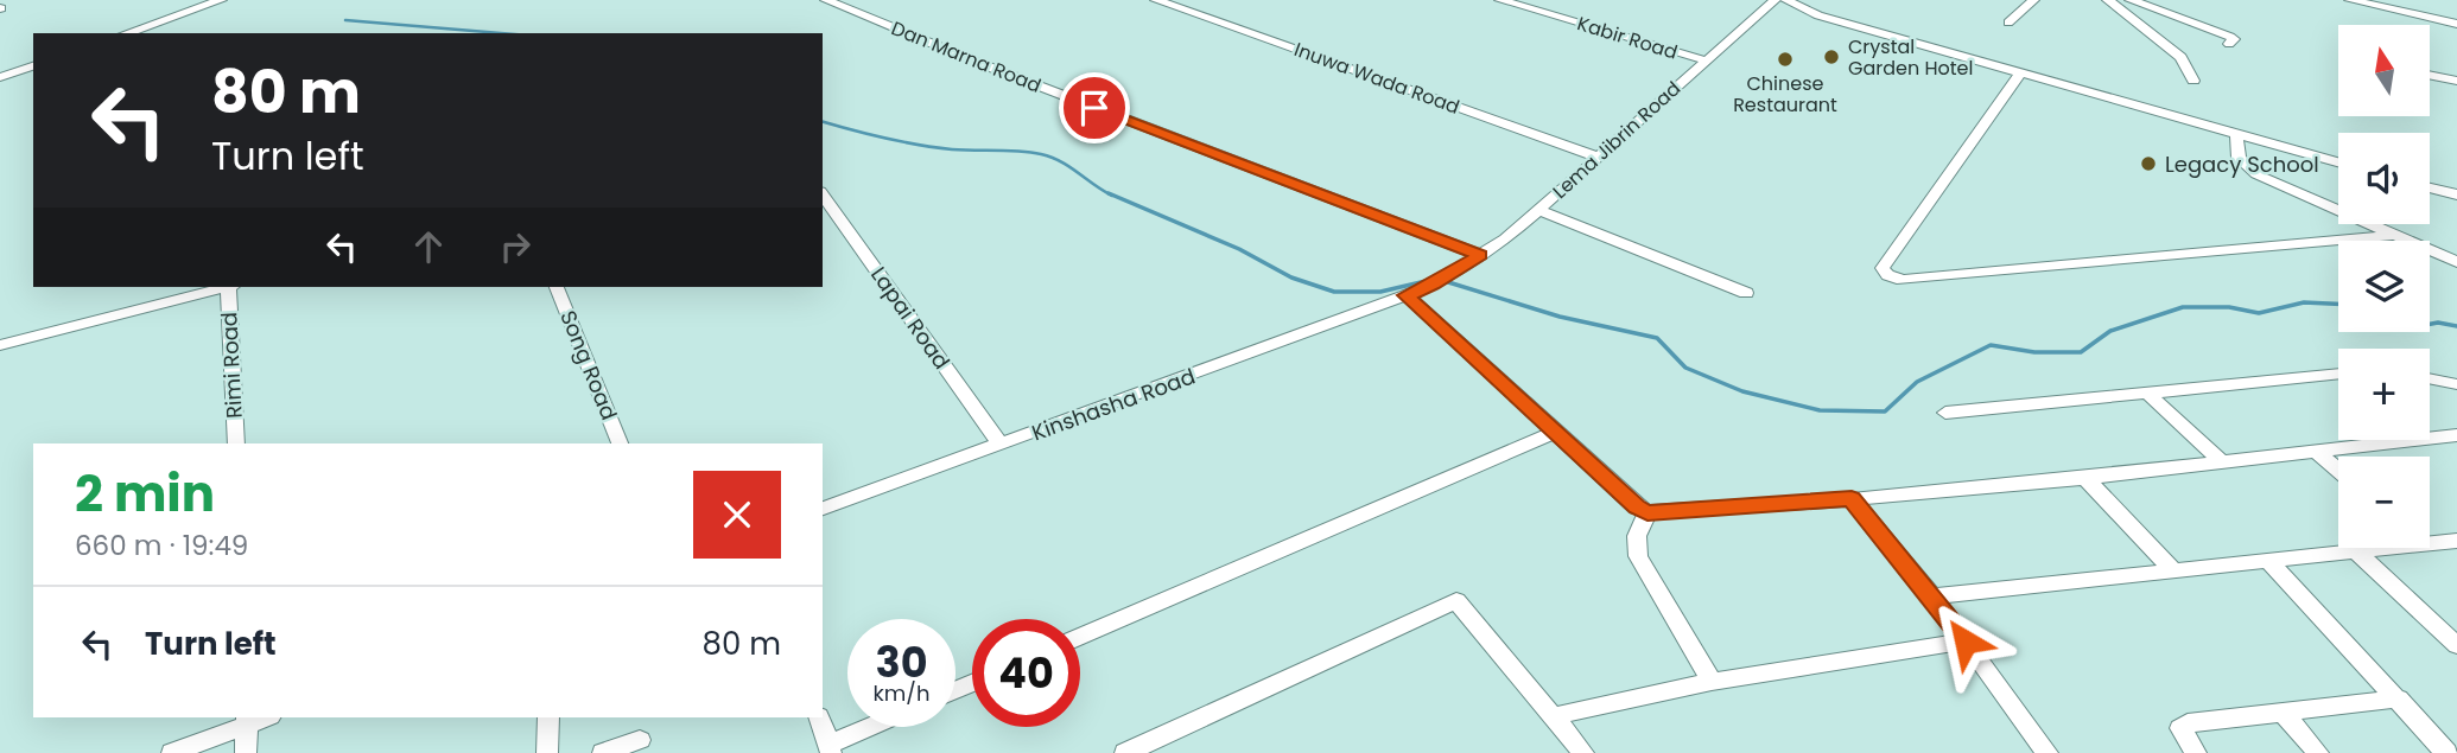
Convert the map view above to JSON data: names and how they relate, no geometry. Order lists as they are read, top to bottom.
{
  "streets": {
    "street": [
      "Kabir Road",
      "Dan Marna Road",
      "Inuwa Wada Road",
      "Lema Jibrin Road",
      "Lapai Road",
      "Rimi Road",
      "Song Road",
      "Kinshasha Road"
    ]
  },
  "crossings": [
    ["Kabir Road", "Lema Jibrin Road"],
    ["Dan Marna Road", "Lema Jibrin Road"],
    ["Inuwa Wada Road", "Lema Jibrin Road"],
    ["Lema Jibrin Road", "Kinshasha Road"],
    ["Lapai Road", "Kinshasha Road"]
  ],
  "places": ["Crystal Garden Hotel", "Chinese Restaurant", "Legacy School"],
  "north": "top",
  "page": {
    "map_buttons": ["+", "−"],
    "turn": ["80 m", "Turn left"],
    "heading": ["2 min", "660 m · 19:49"],
    "list": [
      {
        "name": "Turn left",
        "value": "80 m"
      }
    ],
    "speed": "30 km/h",
    "limit": "40"
  }
}
